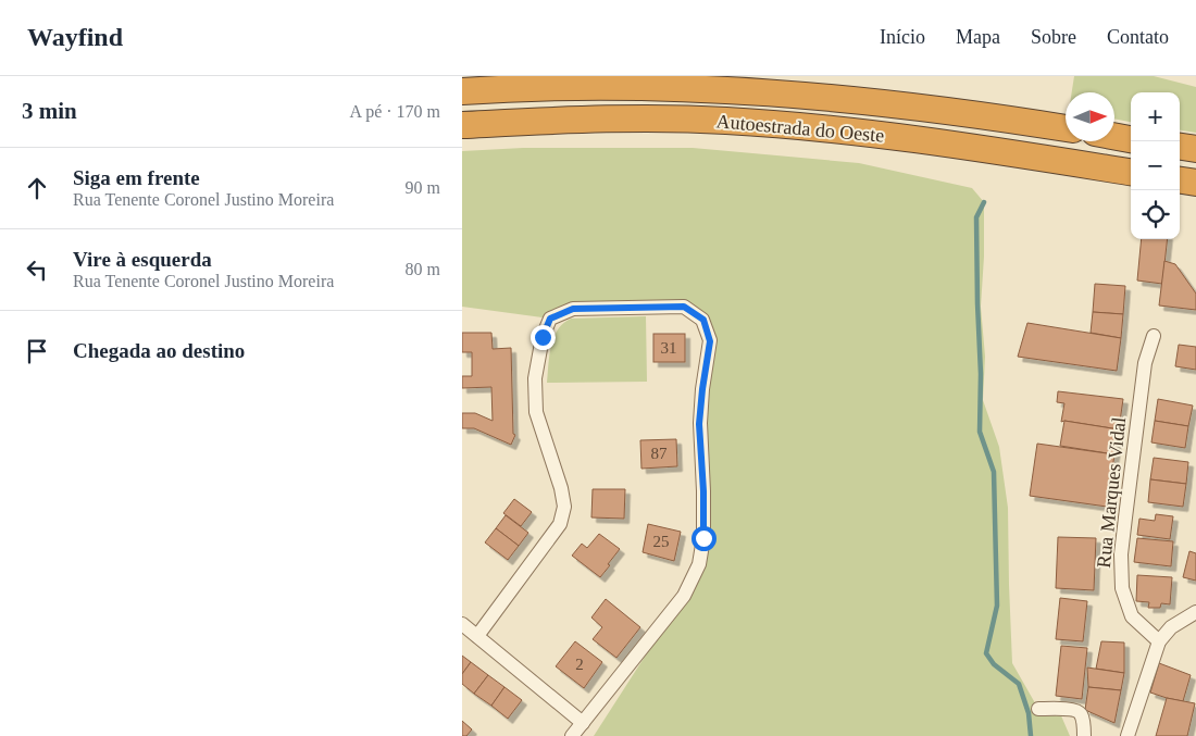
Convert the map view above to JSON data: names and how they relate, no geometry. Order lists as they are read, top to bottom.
{
  "streets": {
    "highway": ["Autoestrada do Oeste"],
    "street": ["Rua Marques Vidal"]
  },
  "house_numbers": [
    "31",
    "87",
    "25",
    "2"
  ],
  "north": "right",
  "page": {
    "header": "Wayfind",
    "nav": [
      "Início",
      "Mapa",
      "Sobre",
      "Contato"
    ],
    "heading": ["3 min", "A pé · 170 m"],
    "map_buttons": ["+", "−"],
    "list": [
      ["Siga em frente", "Rua Tenente Coronel Justino Moreira", "90 m"],
      ["Vire à esquerda", "Rua Tenente Coronel Justino Moreira", "80 m"],
      "Chegada ao destino"
    ]
  }
}
